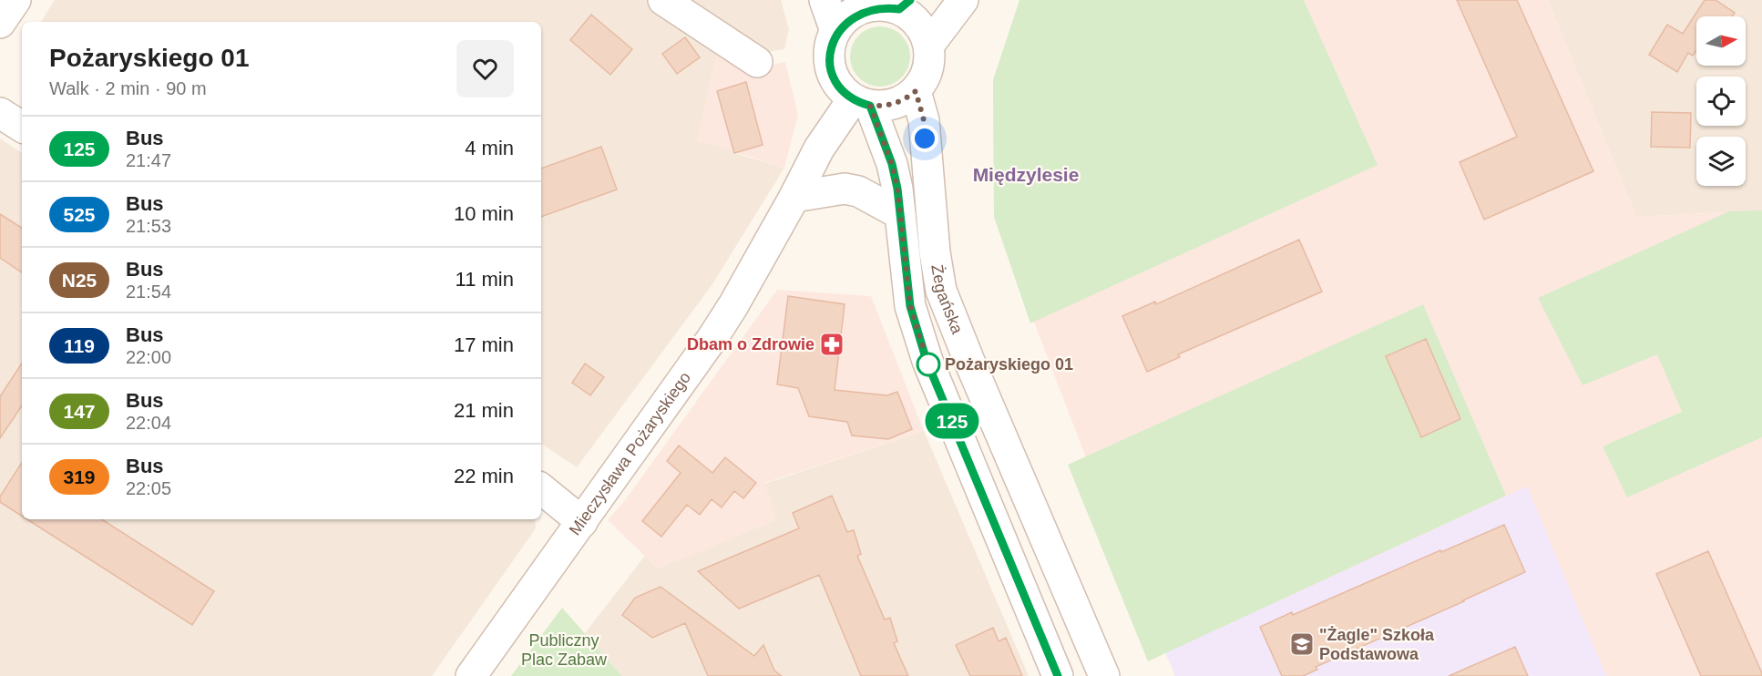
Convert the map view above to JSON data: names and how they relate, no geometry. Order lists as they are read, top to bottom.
{
  "streets": {
    "street": ["Żegańska", "Mieczysława Pożaryskiego"]
  },
  "crossings": [
    ["Żegańska", "Mieczysława Pożaryskiego"]
  ],
  "districts": ["Międzylesie"],
  "parks": ["Publiczny Plac Zabaw"],
  "places": {
    "pharmacy": ["Dbam o Zdrowie"],
    "other": ["Pożaryskiego 01"],
    "school or university": ["\"Żagle\" Szkoła Podstawowa"]
  },
  "lines": ["bus line 125"],
  "north": "right",
  "page": {
    "on_map": "125",
    "heading": ["Pożaryskiego 01", "Walk · 2 min · 90 m"],
    "list": [
      {
        "mark": "125",
        "name": "Bus",
        "note": "21:47",
        "value": "4 min"
      },
      {
        "mark": "525",
        "name": "Bus",
        "note": "21:53",
        "value": "10 min"
      },
      {
        "mark": "N25",
        "name": "Bus",
        "note": "21:54",
        "value": "11 min"
      },
      {
        "mark": "119",
        "name": "Bus",
        "note": "22:00",
        "value": "17 min"
      },
      {
        "mark": "147",
        "name": "Bus",
        "note": "22:04",
        "value": "21 min"
      },
      {
        "mark": "319",
        "name": "Bus",
        "note": "22:05",
        "value": "22 min"
      }
    ]
  }
}
